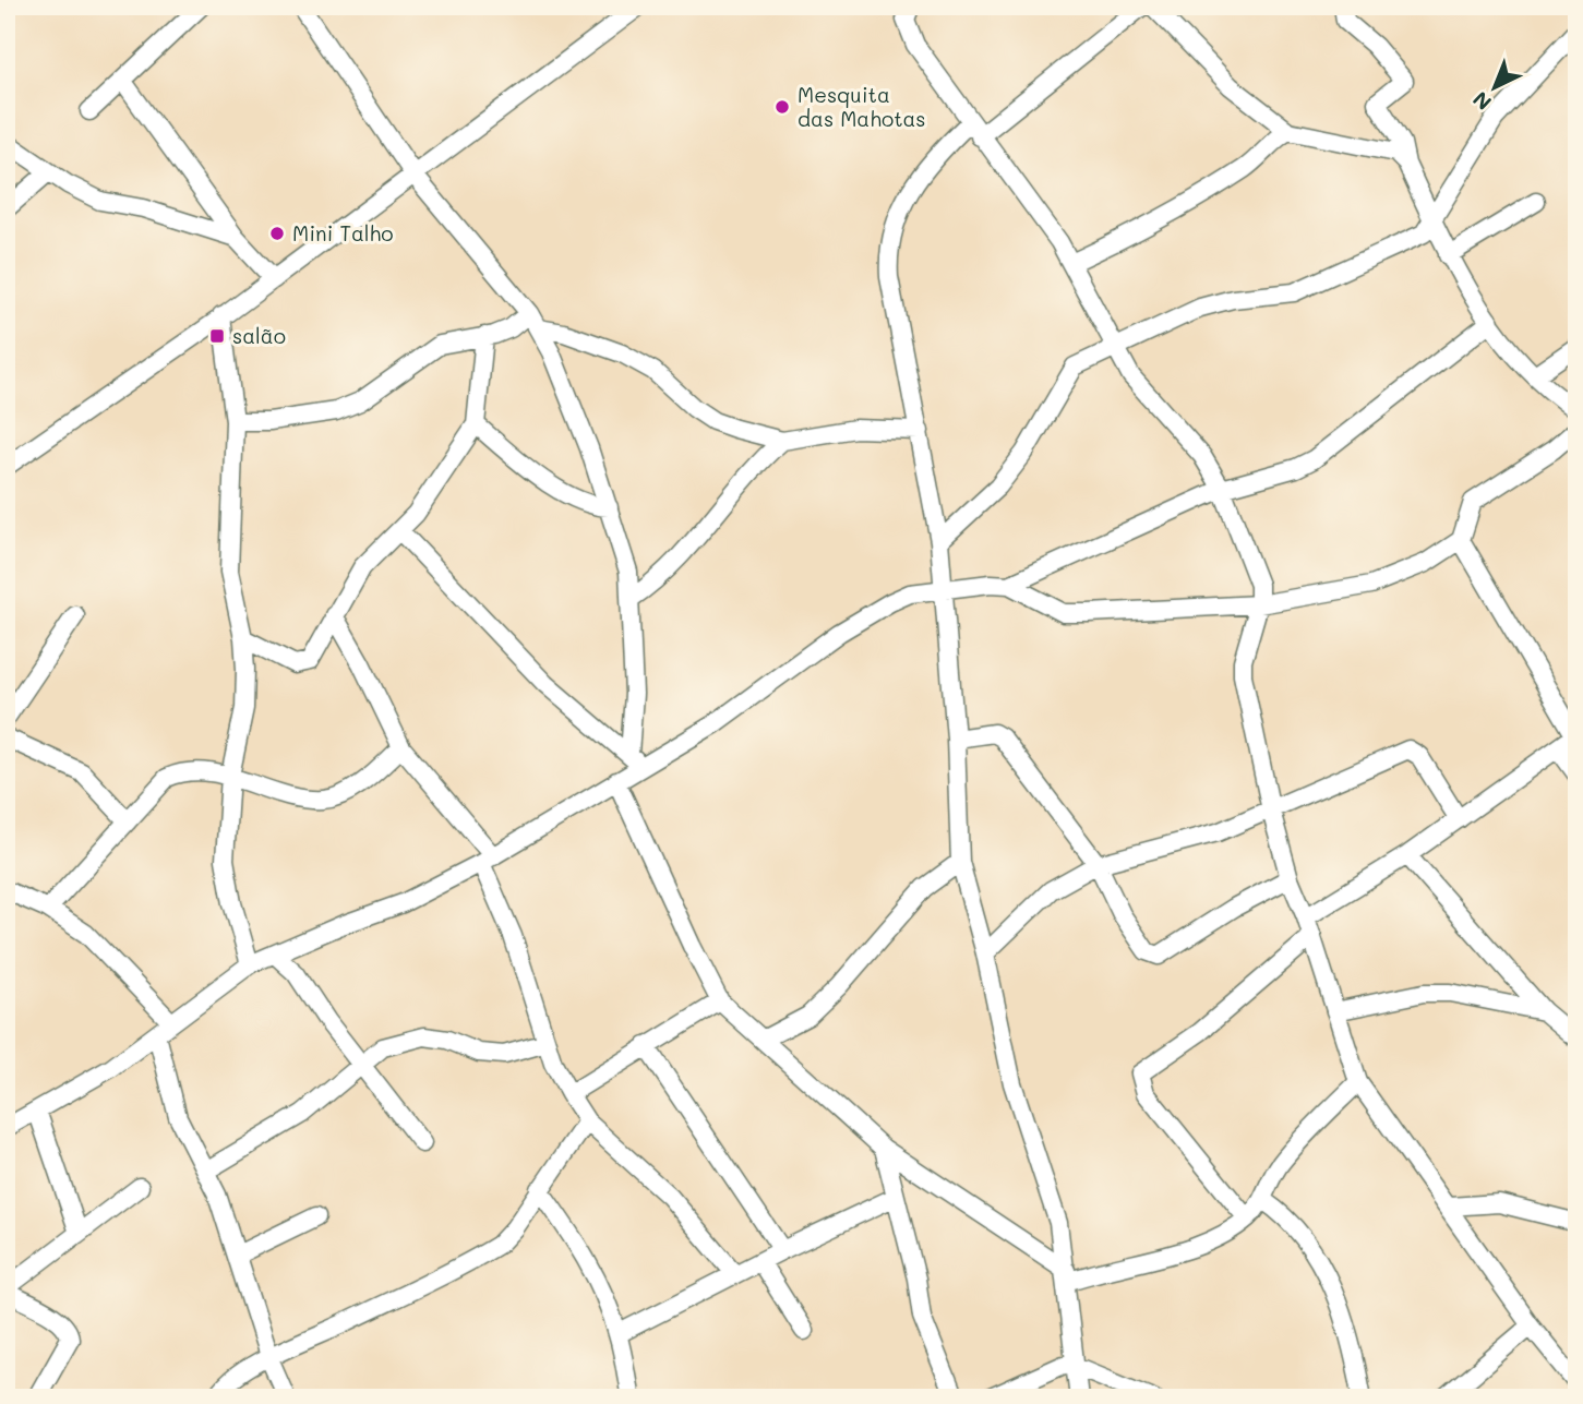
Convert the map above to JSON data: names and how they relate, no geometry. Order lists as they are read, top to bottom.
{
  "places": {
    "other": ["Mesquita das Mahotas", "Mini Talho"],
    "transit": ["salão"]
  },
  "north": "bottom left"
}
